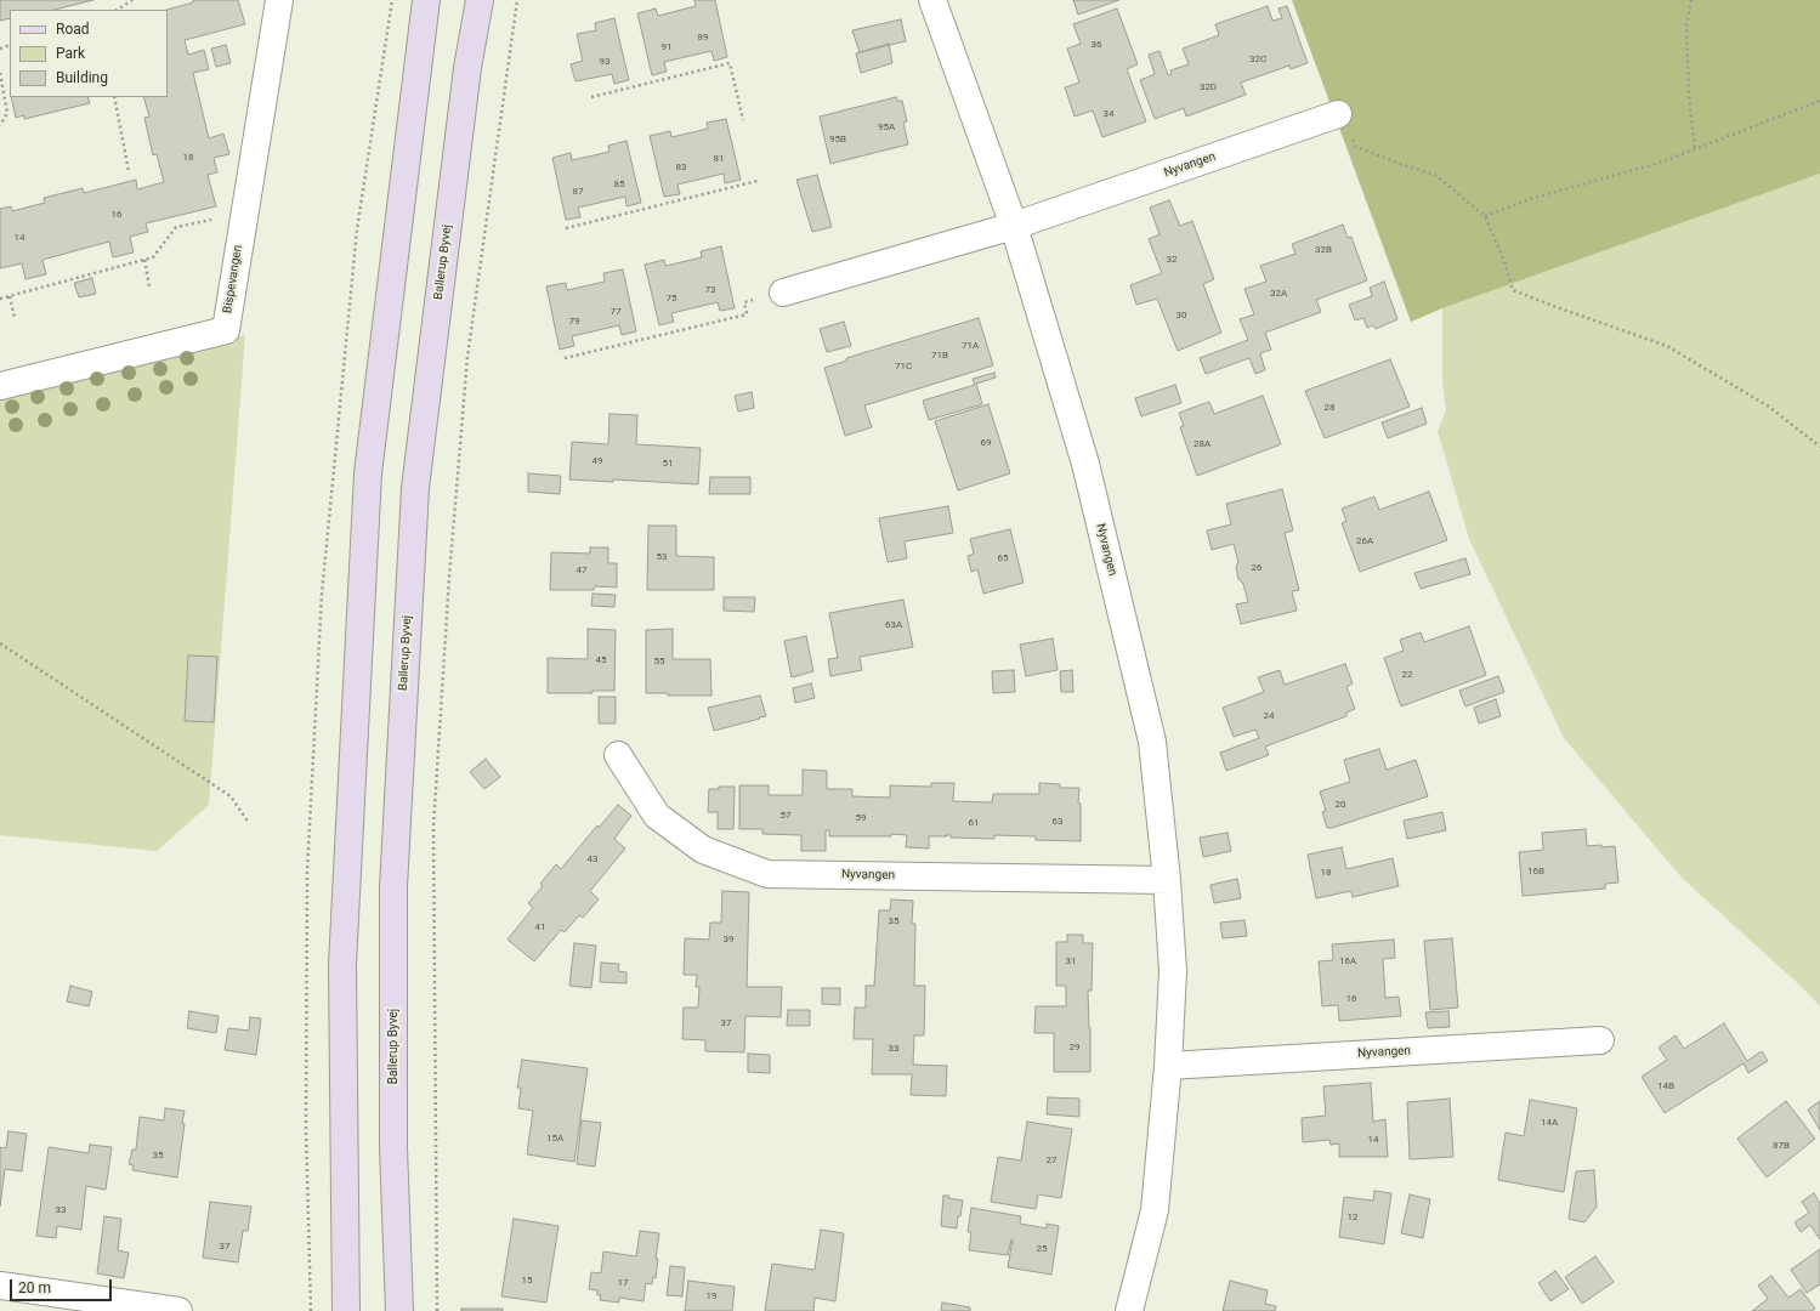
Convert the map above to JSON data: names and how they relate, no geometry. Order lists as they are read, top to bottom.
{
  "streets": {
    "main road": ["Ballerup Byvej"],
    "street": ["Nyvangen", "Bispevangen"]
  },
  "house_numbers": [
    "89",
    "36",
    "91",
    "32C",
    "93",
    "32D",
    "34",
    "95A",
    "95B",
    "18",
    "81",
    "83",
    "85",
    "87",
    "16",
    "14",
    "32B",
    "32",
    "73",
    "32A",
    "75",
    "77",
    "30",
    "79",
    "71A",
    "71B",
    "71C",
    "28",
    "69",
    "28A",
    "49",
    "51",
    "26A",
    "53",
    "65",
    "26",
    "47",
    "63A",
    "45",
    "55",
    "22",
    "24",
    "20",
    "57",
    "59",
    "63",
    "61",
    "43",
    "16B",
    "18",
    "35",
    "41",
    "39",
    "31",
    "16A",
    "16",
    "37",
    "29",
    "33",
    "14B",
    "14A",
    "15A",
    "14",
    "87B",
    "35",
    "27",
    "33",
    "12",
    "37",
    "25",
    "15",
    "17",
    "19"
  ],
  "legend": ["Road", "Park", "Building"],
  "scale_bar": "20 m"
}
